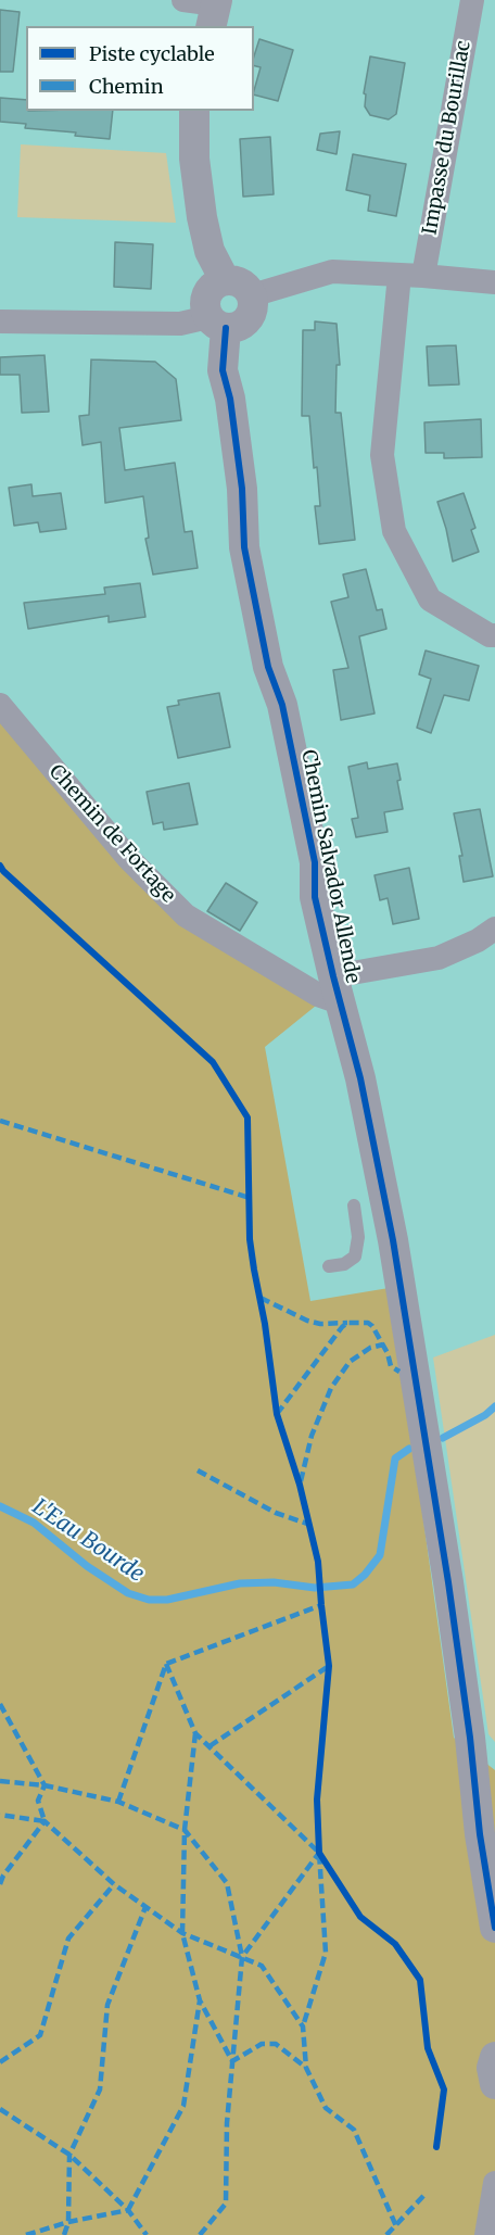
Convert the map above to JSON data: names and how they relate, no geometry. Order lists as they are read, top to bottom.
{
  "streets": {
    "street": ["Impasse du Bourillac", "Chemin de Fortage", "Chemin Salvador Allende"]
  },
  "crossings": [
    ["Chemin de Fortage", "Chemin Salvador Allende"]
  ],
  "water": ["L'Eau Bourde"],
  "legend": ["Piste cyclable", "Chemin"]
}
